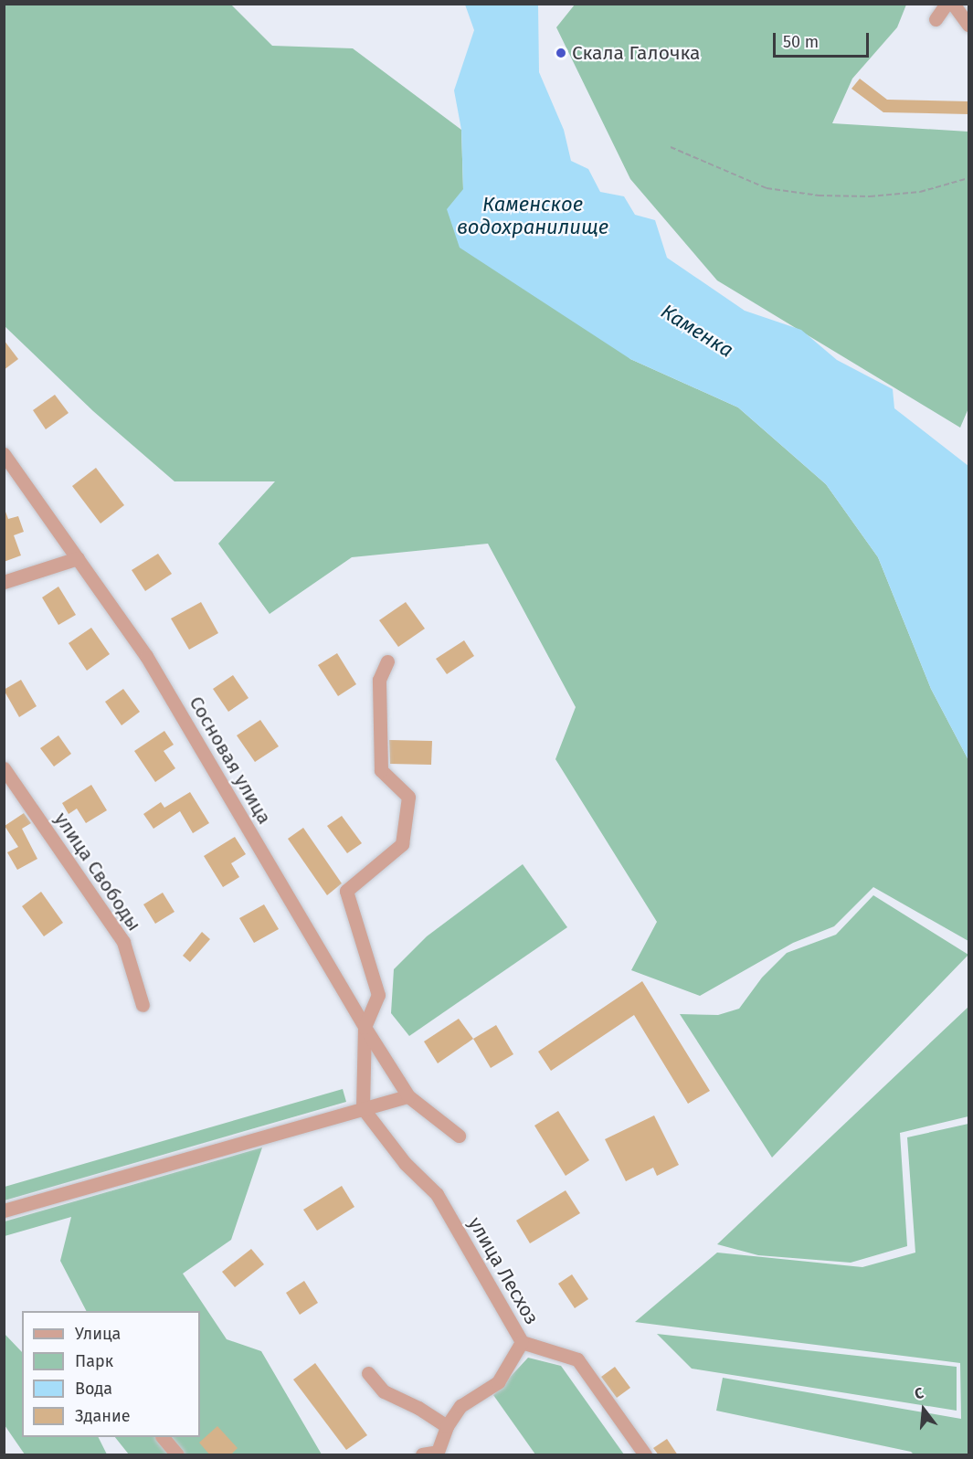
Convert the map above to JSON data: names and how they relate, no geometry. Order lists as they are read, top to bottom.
{
  "streets": {
    "street": ["Сосновая улица", "улица Свободы", "улица Лесхоз"]
  },
  "water": ["Каменское водохранилище", "Каменка"],
  "places": ["Скала Галочка"],
  "legend": [
    "Улица",
    "Парк",
    "Вода",
    "Здание"
  ],
  "scale_bar": "50 m",
  "north": "top"
}
